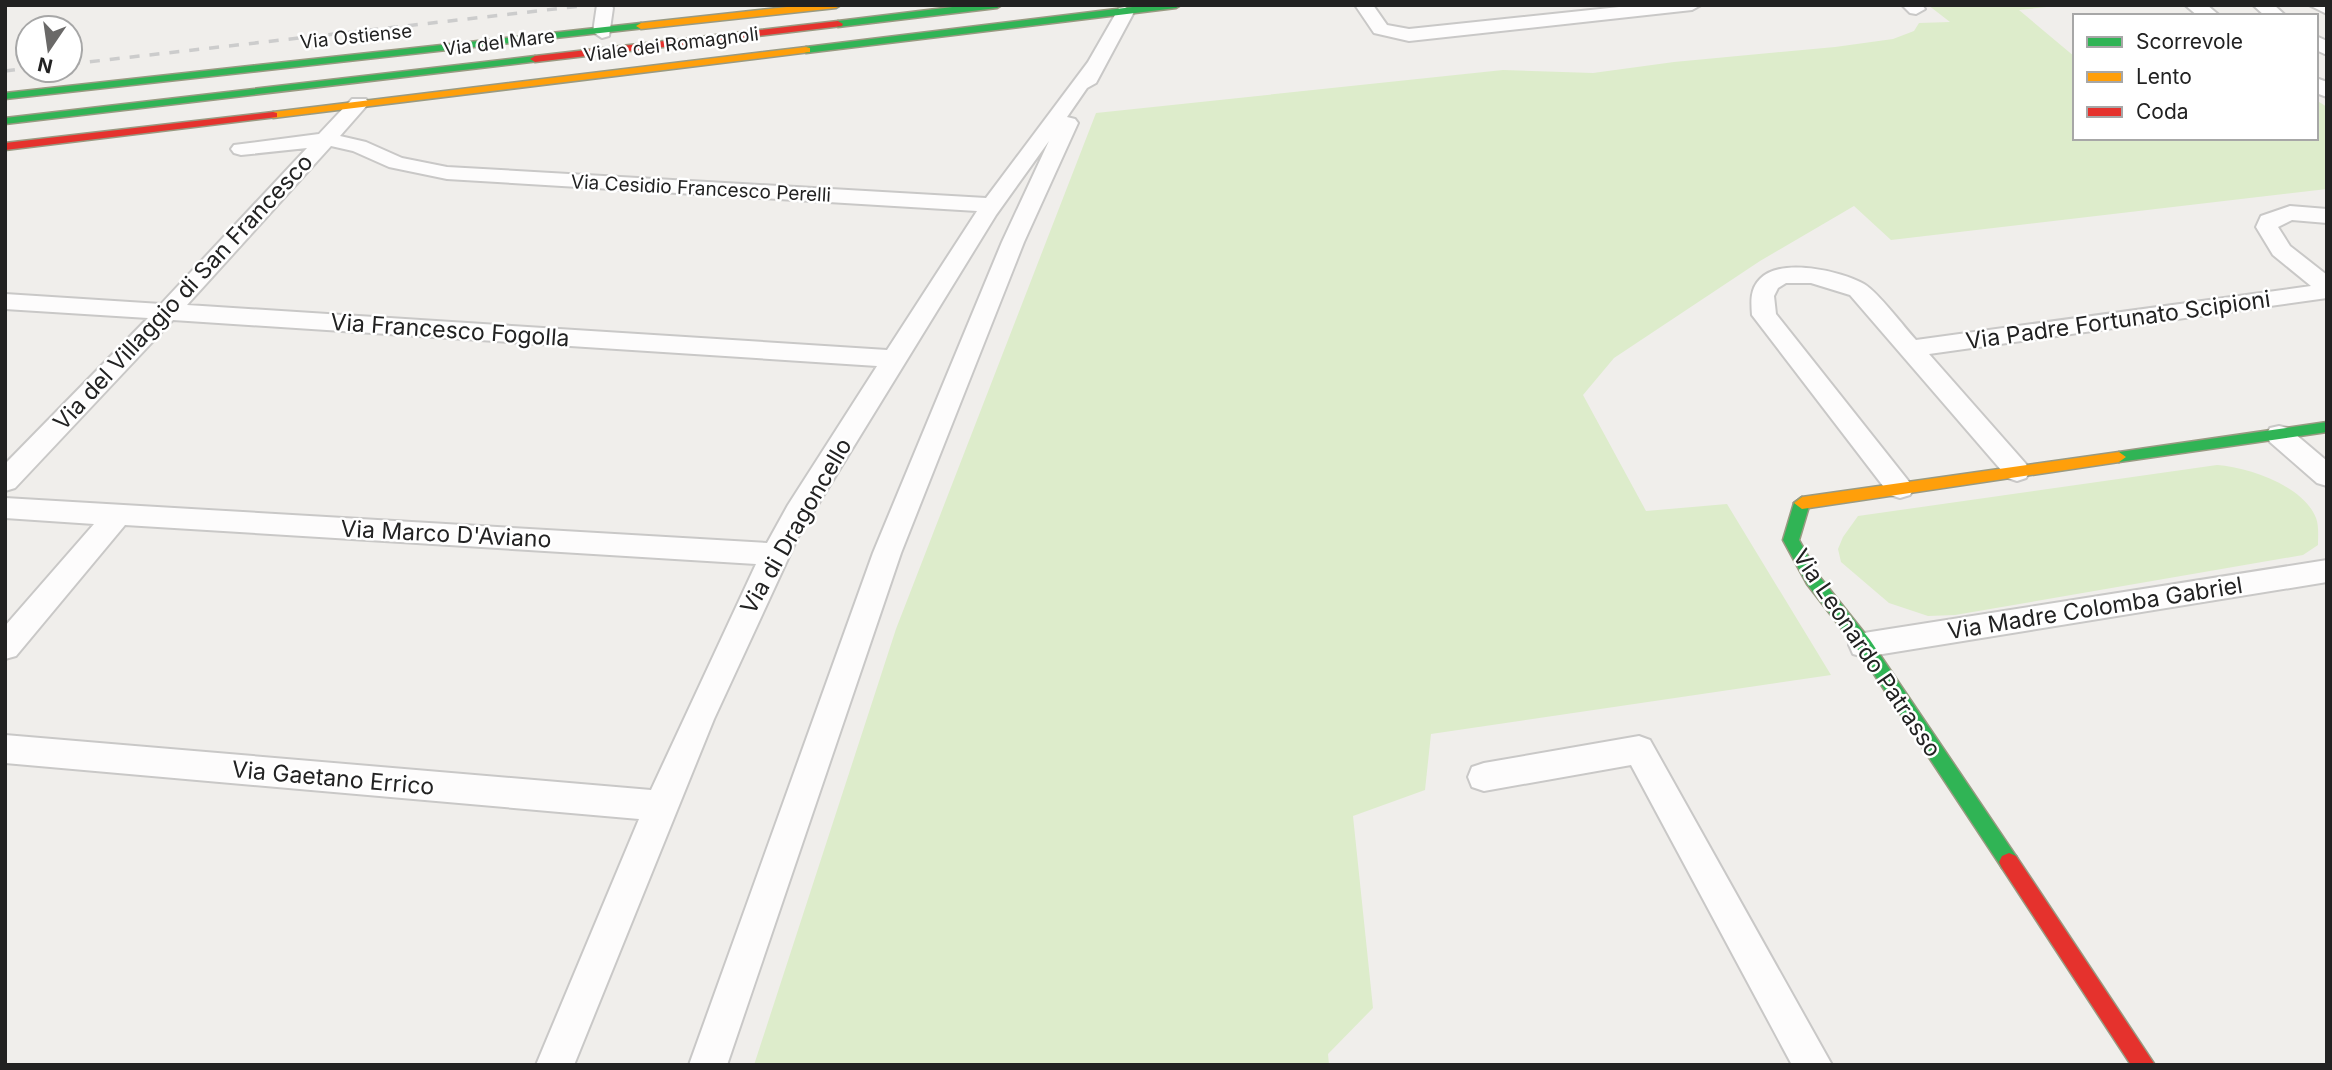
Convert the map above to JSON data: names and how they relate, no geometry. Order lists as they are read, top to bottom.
{
  "streets": {
    "main road": [
      "Via Ostiense",
      "Via del Mare",
      "Viale dei Romagnoli",
      "Via Leonardo Patrasso"
    ],
    "street": [
      "Via Cesidio Francesco Perelli",
      "Via del Villaggio di San Francesco",
      "Via Padre Fortunato Scipioni",
      "Via Francesco Fogolla",
      "Via di Dragoncello",
      "Via Marco D'Aviano",
      "Via Madre Colomba Gabriel",
      "Via Gaetano Errico"
    ]
  },
  "crossings": [
    ["Viale dei Romagnoli", "Via del Villaggio di San Francesco"],
    ["Viale dei Romagnoli", "Via di Dragoncello"],
    ["Via Cesidio Francesco Perelli", "Via del Villaggio di San Francesco"],
    ["Via Cesidio Francesco Perelli", "Via di Dragoncello"],
    ["Via del Villaggio di San Francesco", "Via Francesco Fogolla"],
    ["Via Francesco Fogolla", "Via di Dragoncello"],
    ["Via di Dragoncello", "Via Marco D'Aviano"],
    ["Via di Dragoncello", "Via Gaetano Errico"],
    ["Via Madre Colomba Gabriel", "Via Leonardo Patrasso"]
  ],
  "legend": ["Scorrevole", "Lento", "Coda"],
  "north": "bottom"
}
